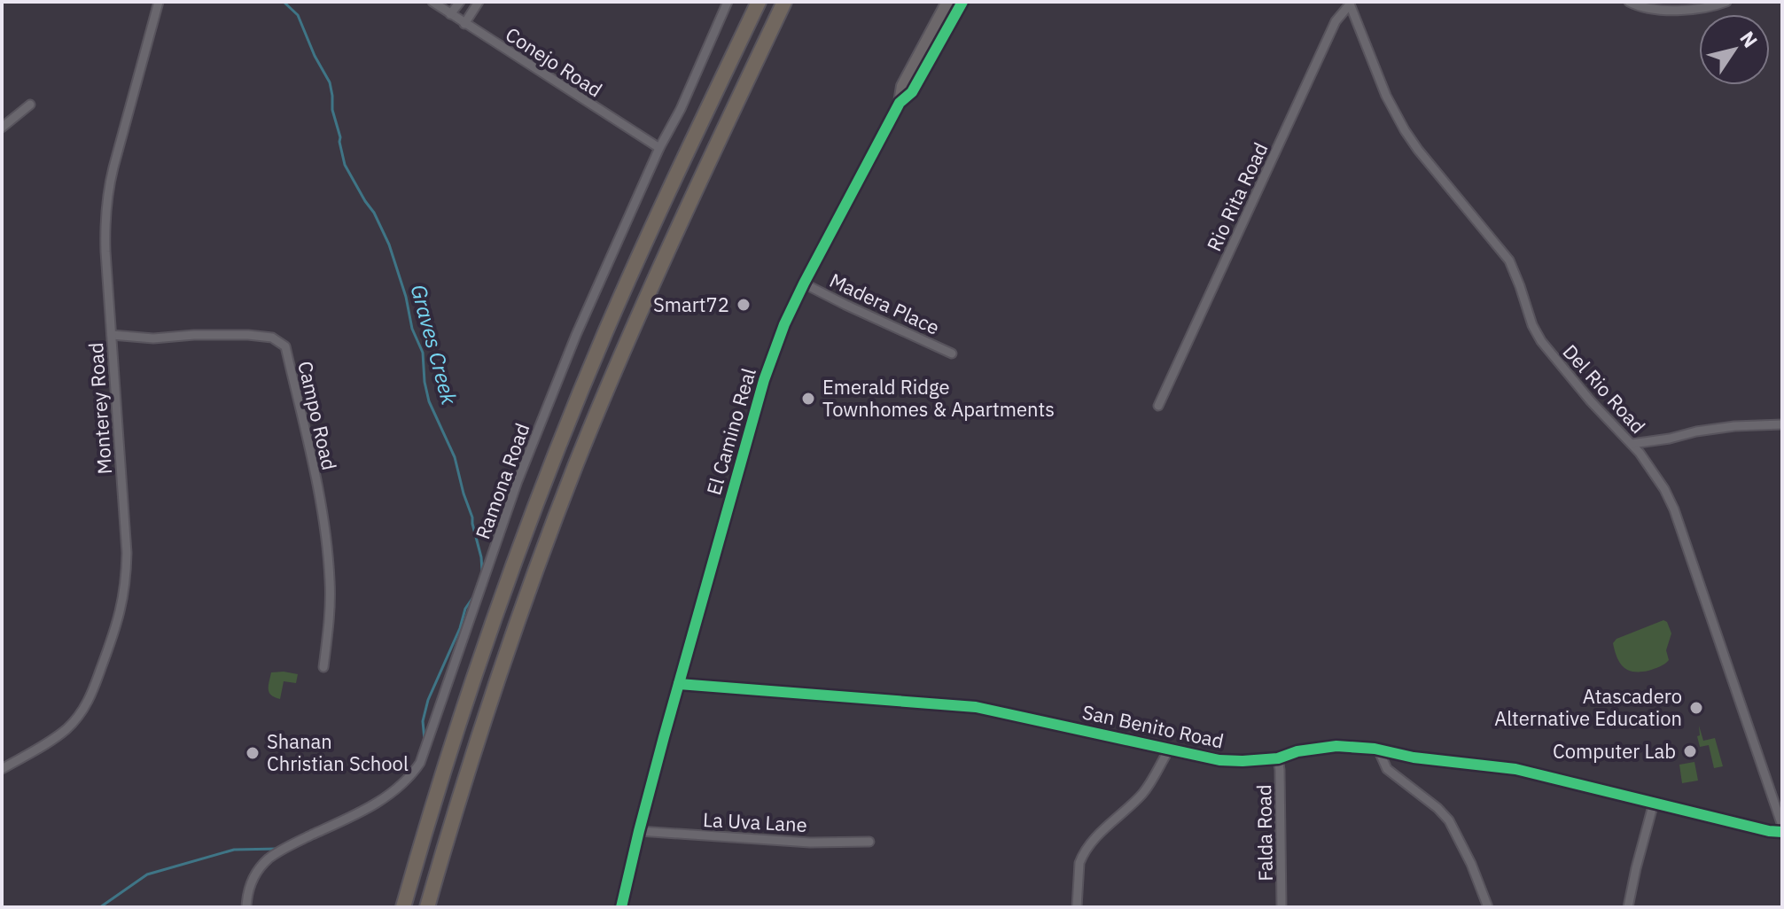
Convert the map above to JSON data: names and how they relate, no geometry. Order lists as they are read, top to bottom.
{
  "streets": {
    "main road": ["El Camino Real"],
    "street": [
      "Conejo Road",
      "Rio Rita Road",
      "Madera Place",
      "Del Rio Road",
      "Monterey Road",
      "Campo Road",
      "Ramona Road",
      "San Benito Road",
      "La Uva Lane",
      "Falda Road"
    ]
  },
  "crossings": [
    ["Conejo Road", "Ramona Road"],
    ["Rio Rita Road", "Del Rio Road"],
    ["Madera Place", "El Camino Real"],
    ["Monterey Road", "Campo Road"],
    ["El Camino Real", "San Benito Road"],
    ["El Camino Real", "La Uva Lane"],
    ["San Benito Road", "Falda Road"]
  ],
  "water": ["Graves Creek"],
  "places": [
    "Smart72",
    "Emerald Ridge Townhomes & Apartments",
    "Atascadero Alternative Education",
    "Computer Lab",
    "Shanan Christian School"
  ],
  "north": "top right"
}
